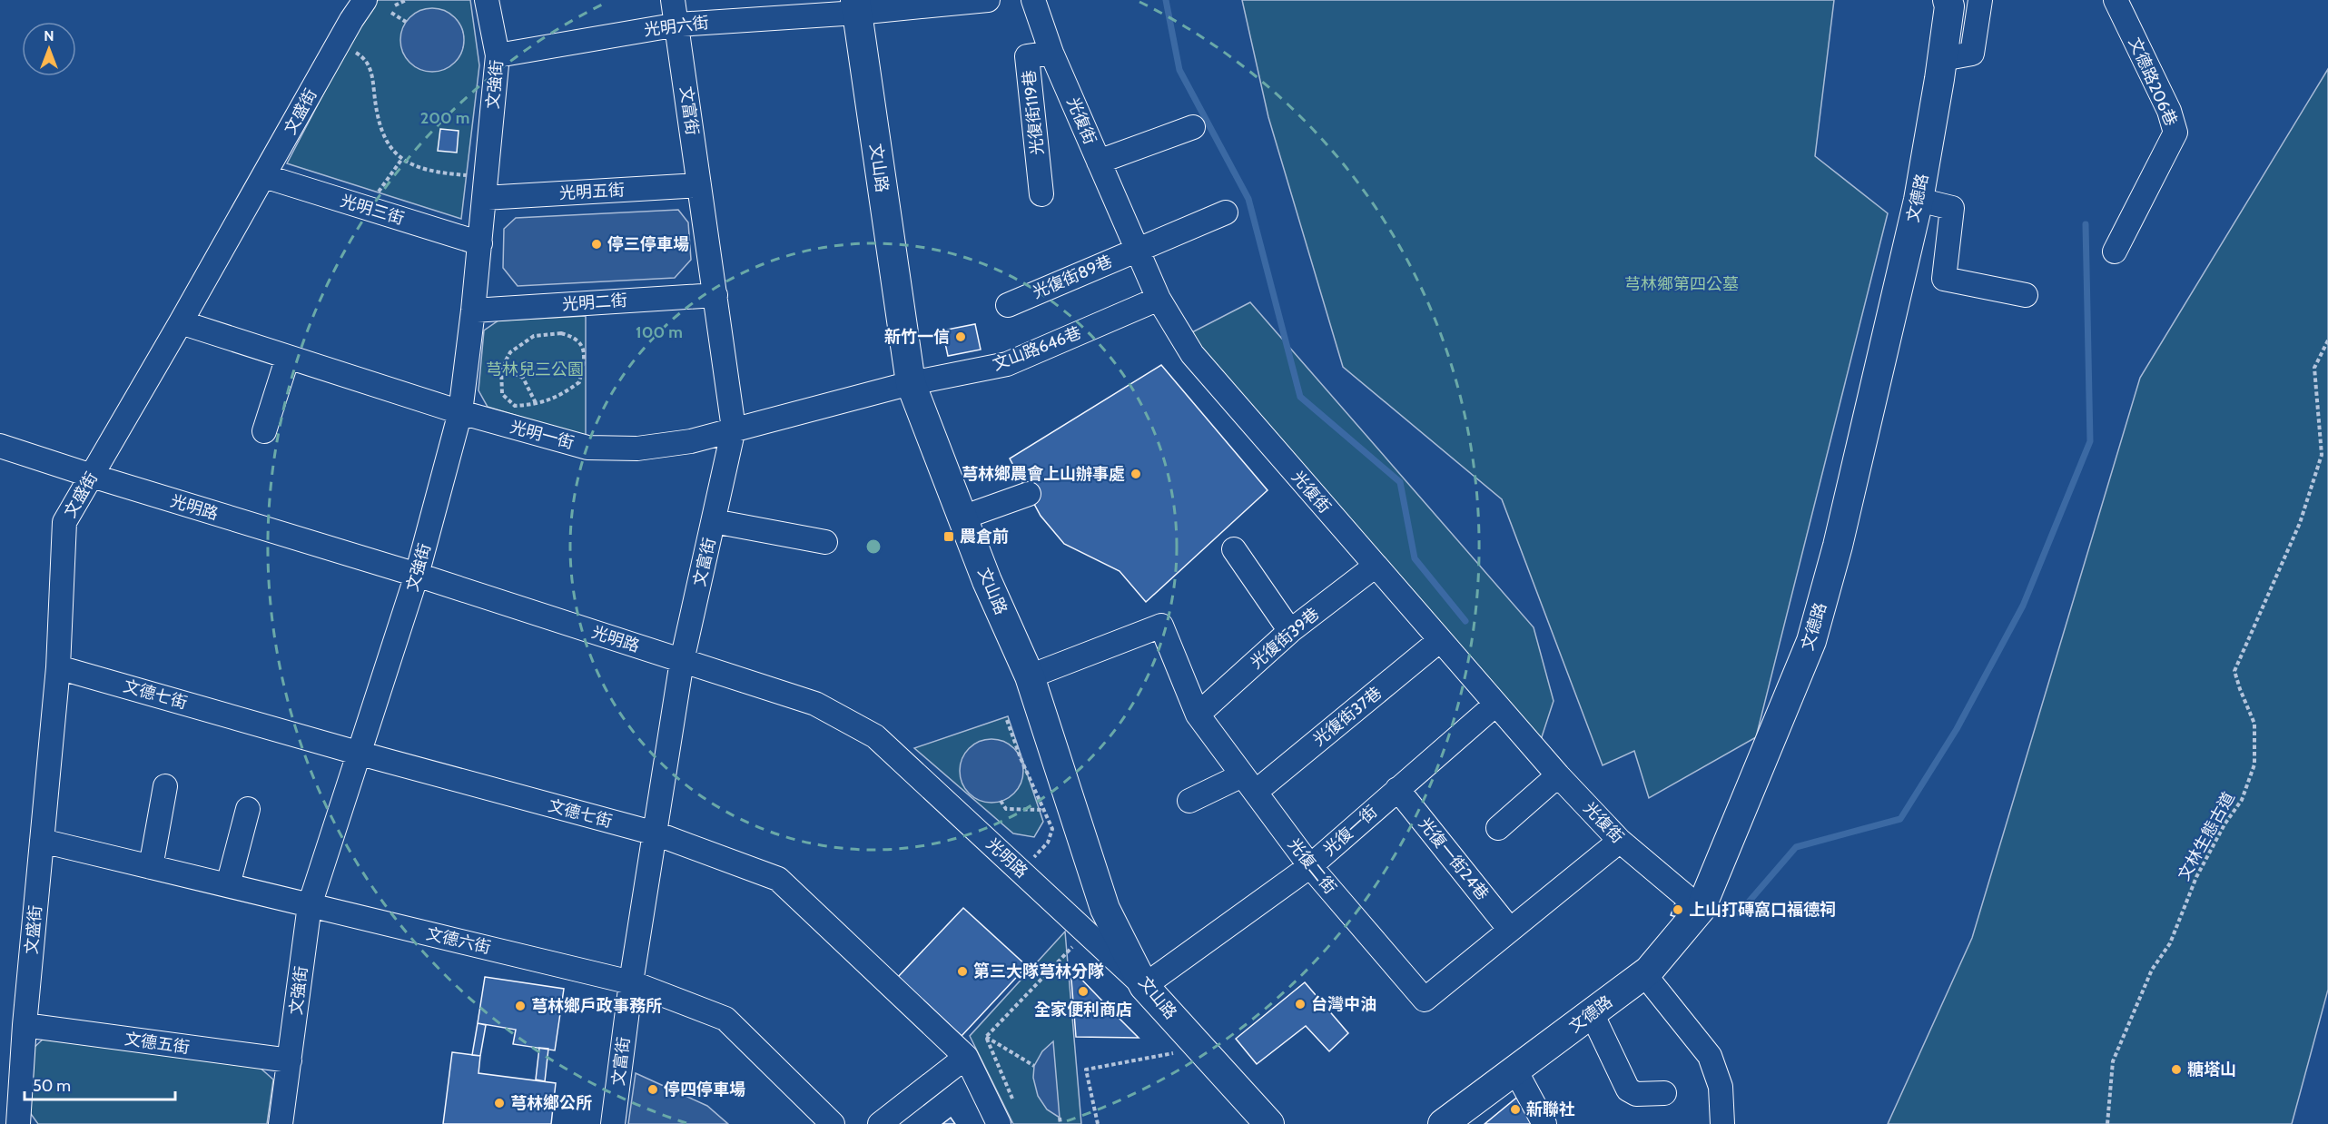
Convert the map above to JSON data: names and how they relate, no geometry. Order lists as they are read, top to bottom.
{
  "streets": {
    "main road": ["文山路", "文德路"],
    "street": [
      "光明六街",
      "文德路206巷",
      "文強街",
      "文富街",
      "文盛街",
      "光復街119巷",
      "光復街",
      "光明五街",
      "光明三街",
      "光復街89巷",
      "光明二街",
      "文山路646巷",
      "光明一街",
      "光明路",
      "光復街39巷",
      "文德七街",
      "光復街37巷",
      "光復一街",
      "光復一街24巷",
      "光復二街",
      "文德六街",
      "文德五街"
    ],
    "path": ["文林生態古道"]
  },
  "crossings": [
    ["光明六街", "文強街"],
    ["光明六街", "文富街"],
    ["光明六街", "文山路"],
    ["文強街", "光明五街"],
    ["文強街", "光明三街"],
    ["文強街", "光明二街"],
    ["文強街", "光明一街"],
    ["文強街", "光明路"],
    ["文強街", "文德七街"],
    ["文強街", "文德六街"],
    ["文強街", "文德五街"],
    ["文富街", "光明五街"],
    ["文富街", "光明二街"],
    ["文富街", "光明一街"],
    ["文富街", "光明路"],
    ["文富街", "文德七街"],
    ["文富街", "文德六街"],
    ["文盛街", "光明三街"],
    ["文盛街", "光明一街"],
    ["文盛街", "光明路"],
    ["文盛街", "文德七街"],
    ["文盛街", "文德六街"],
    ["文盛街", "文德五街"],
    ["光復街119巷", "光復街"],
    ["光復街", "文德路"],
    ["光復街", "光復街89巷"],
    ["光復街", "文山路646巷"],
    ["光復街", "光復街39巷"],
    ["光復街", "光復街37巷"],
    ["光復街", "光復一街"],
    ["光復街", "光復二街"],
    ["文山路", "文山路646巷"],
    ["文山路", "光明一街"],
    ["文山路", "光明路"],
    ["文山路", "光復一街"],
    ["文山路", "光復二街"],
    ["文山路646巷", "光明一街"],
    ["光明路", "光復一街"],
    ["光復街39巷", "光復二街"],
    ["光復街37巷", "光復二街"],
    ["光復一街", "光復一街24巷"],
    ["光復一街", "光復二街"],
    ["光復一街24巷", "光復二街"]
  ],
  "parks": ["芎林鄉第四公墓", "芎林兒三公園"],
  "places": {
    "other": [
      "停三停車場",
      "新竹一信",
      "芎林鄉農會上山辦事處",
      "上山打磚窩口福德祠",
      "第三大隊芎林分隊",
      "全家便利商店",
      "台灣中油",
      "芎林鄉戶政事務所",
      "糖塔山",
      "停四停車場",
      "芎林鄉公所",
      "新聯社"
    ],
    "transit": ["農倉前"]
  },
  "scale_bar": "50 m",
  "north": "top",
  "rings": ["200 m", "100 m"]
}
